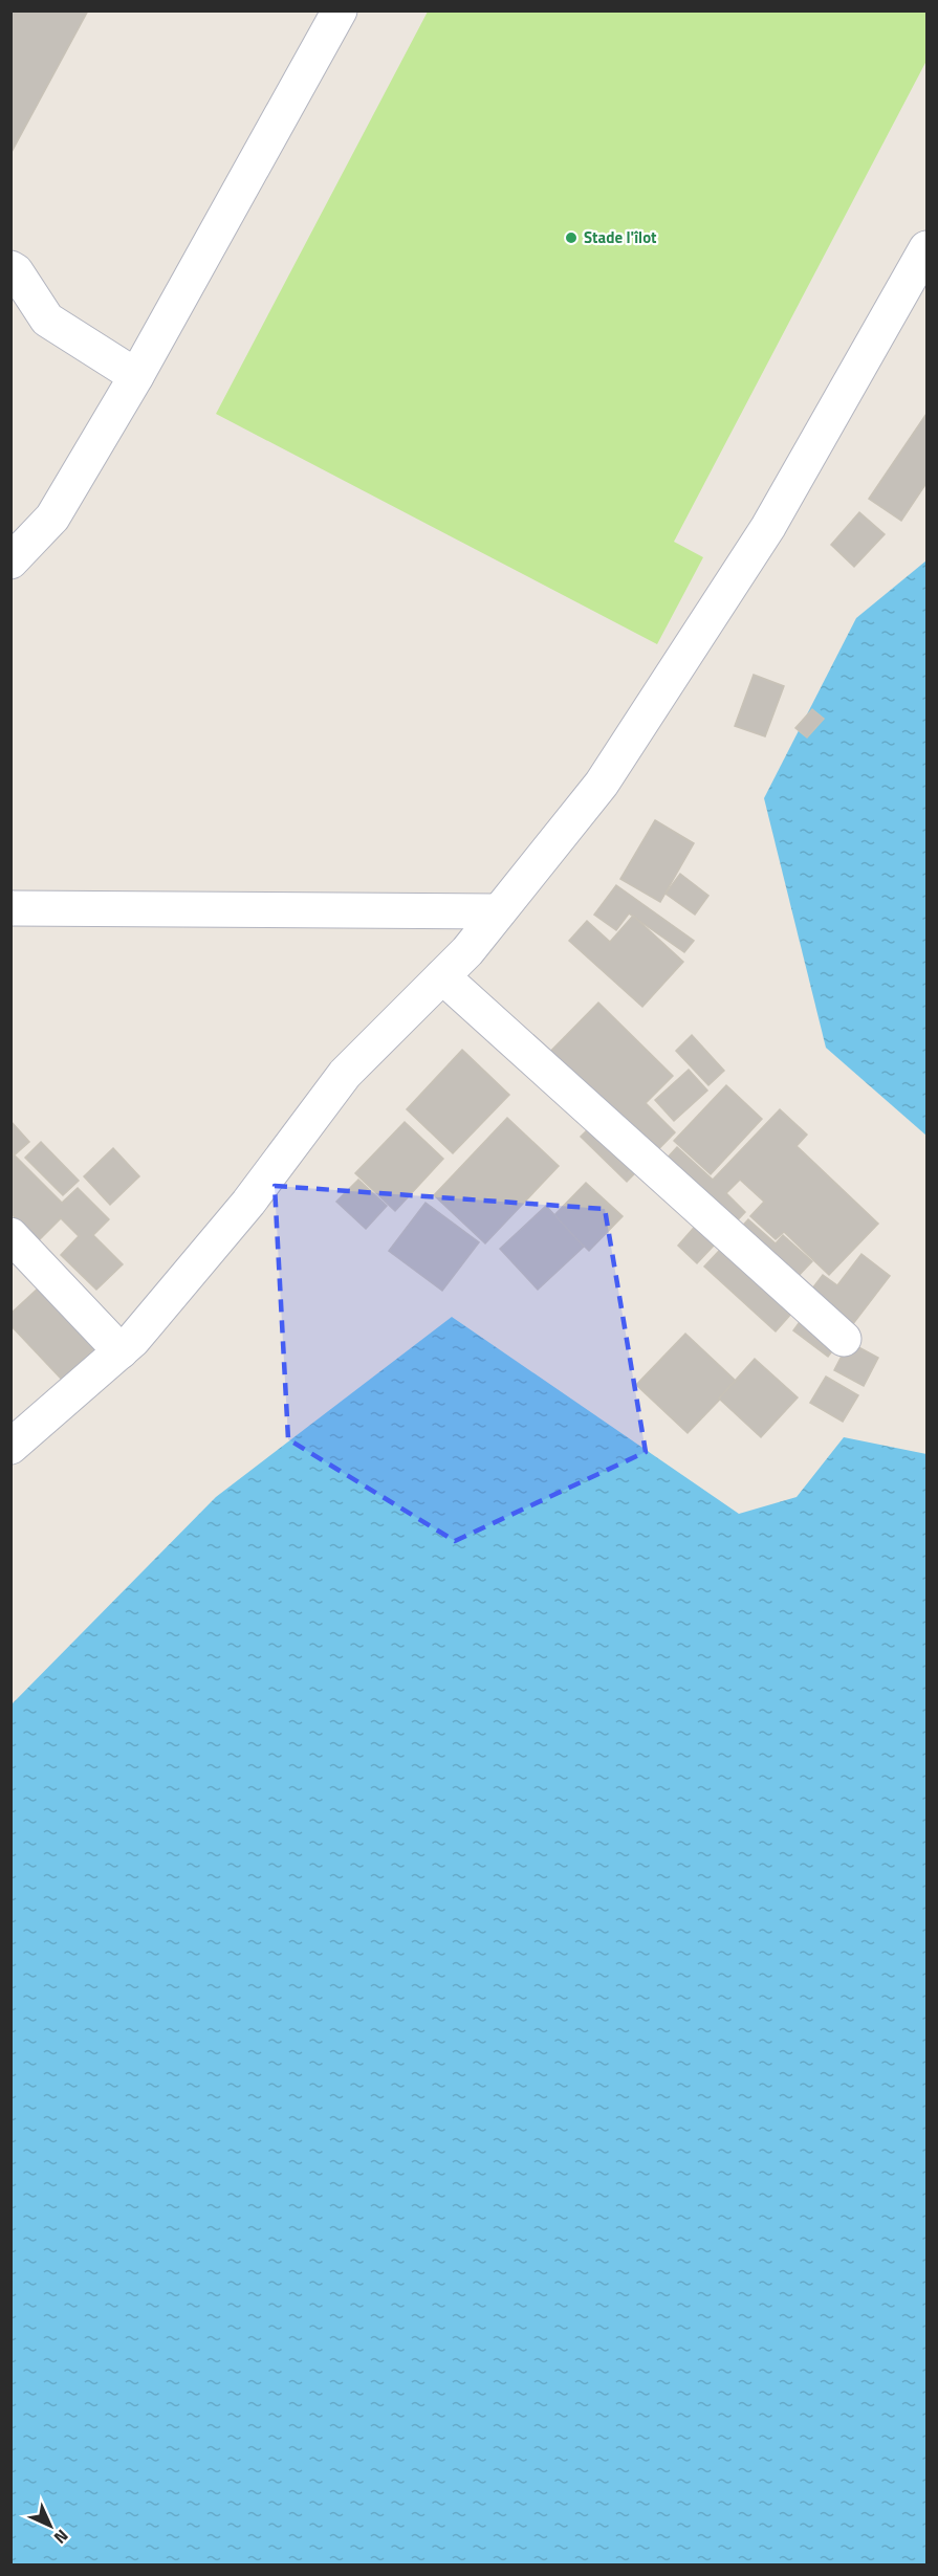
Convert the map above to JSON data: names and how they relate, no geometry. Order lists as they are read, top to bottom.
{
  "places": ["Stade l'îlot"],
  "north": "bottom right"
}
